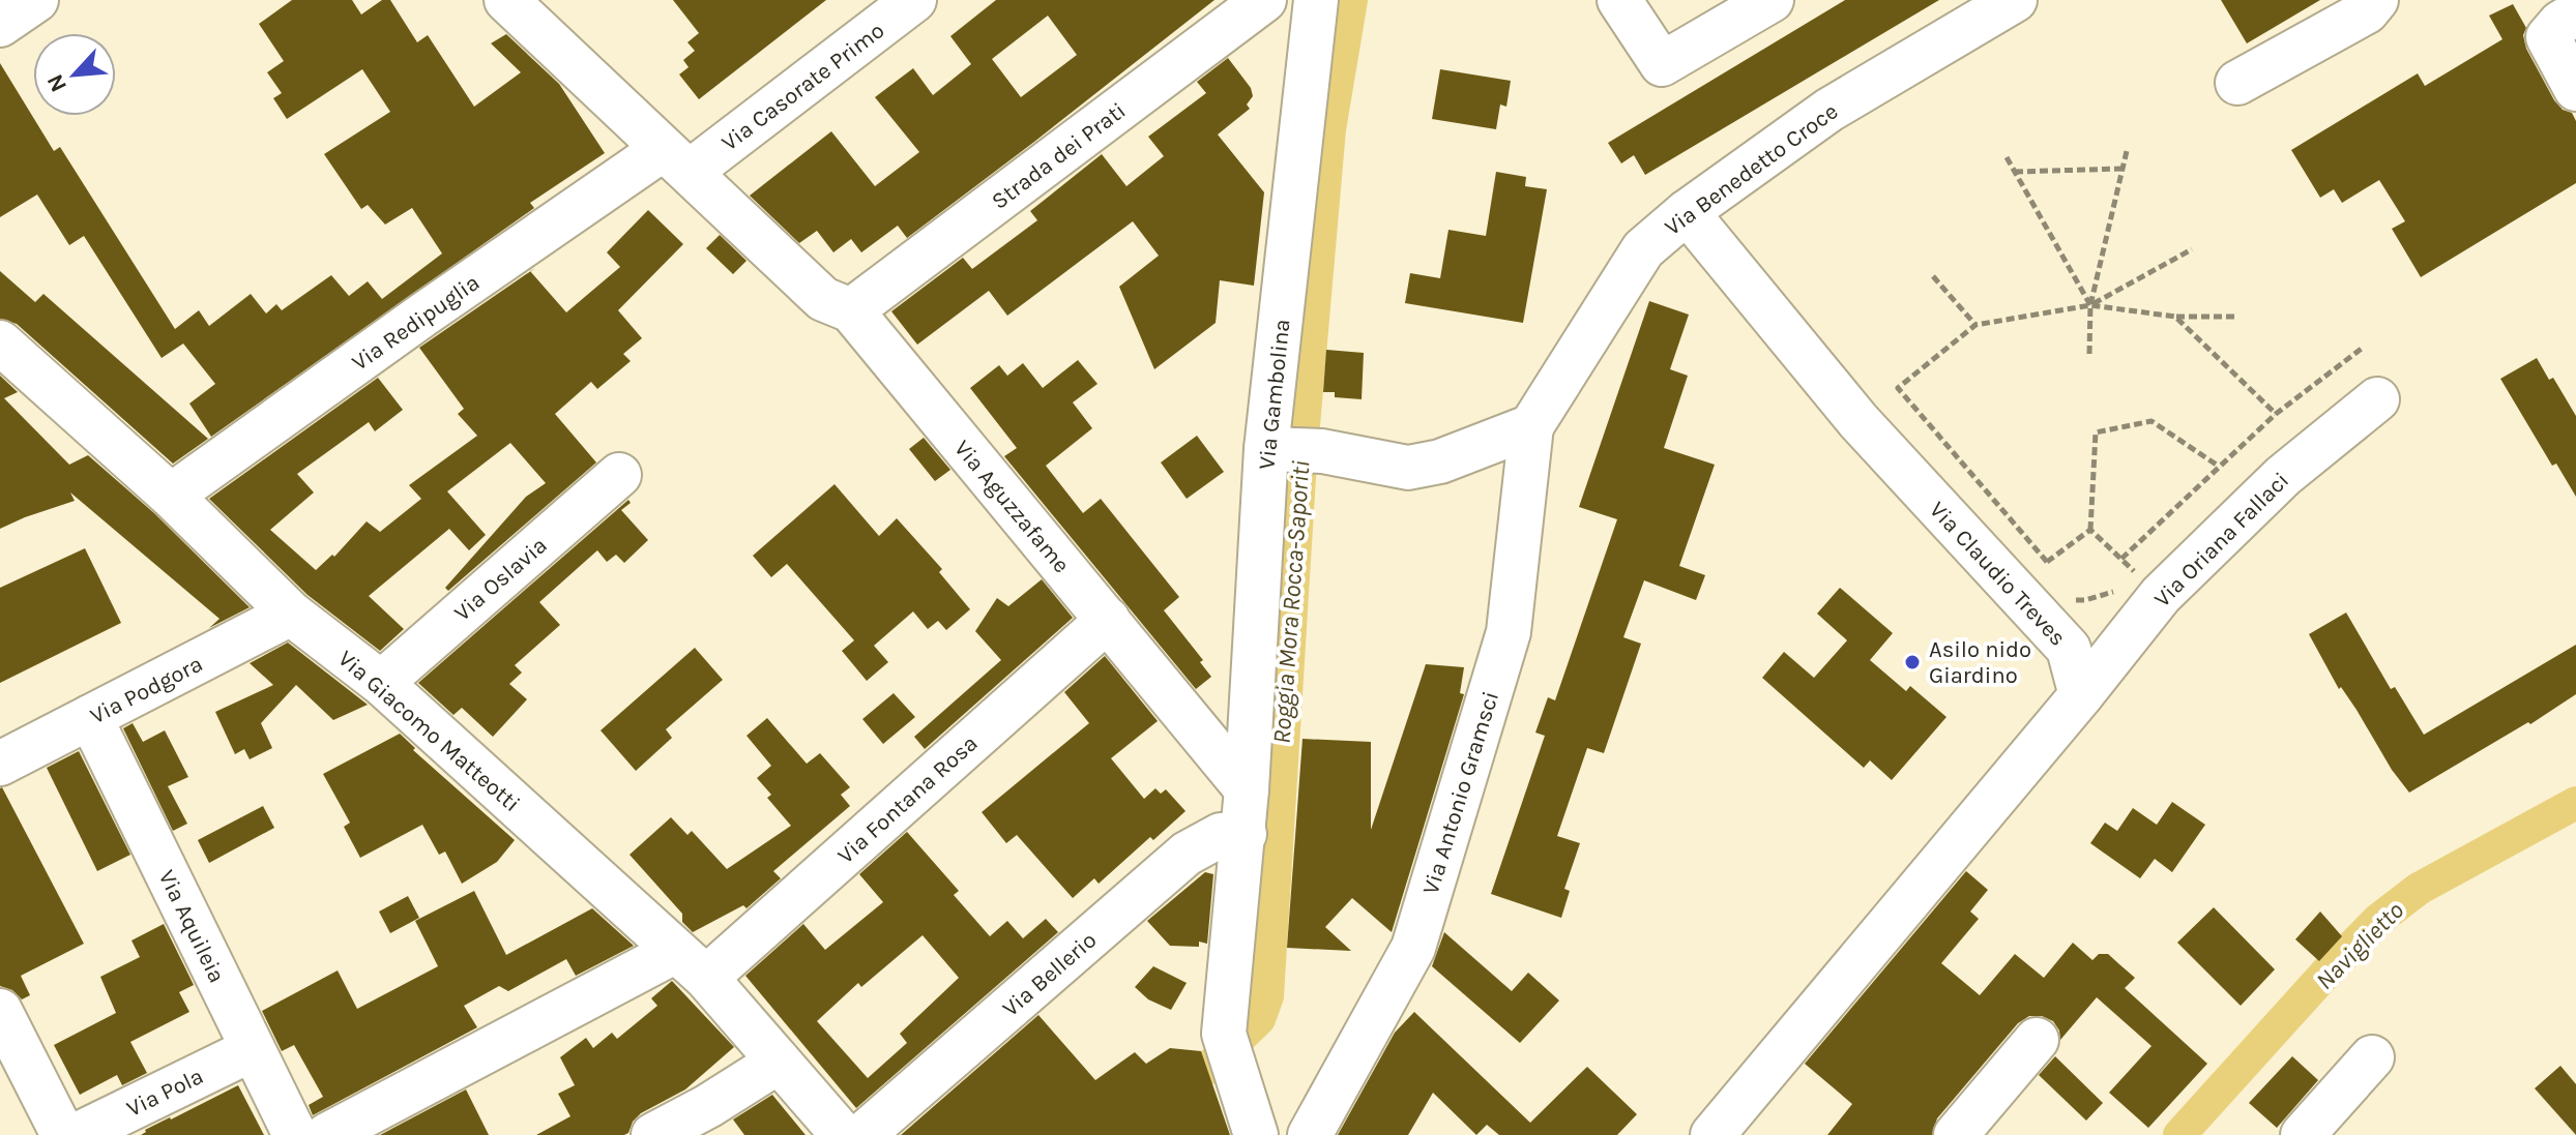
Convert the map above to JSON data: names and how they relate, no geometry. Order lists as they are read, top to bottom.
{
  "streets": {
    "street": [
      "Via Casorate Primo",
      "Strada dei Prati",
      "Via Benedetto Croce",
      "Via Redipuglia",
      "Via Gambolina",
      "Via Aguzzafame",
      "Via Oriana Fallaci",
      "Via Claudio Treves",
      "Via Oslavia",
      "Via Podgora",
      "Via Giacomo Matteotti",
      "Via Antonio Gramsci",
      "Via Fontana Rosa",
      "Via Aquileia",
      "Via Bellerio",
      "Via Pola"
    ]
  },
  "crossings": [
    ["Via Casorate Primo", "Via Redipuglia"],
    ["Via Casorate Primo", "Via Aguzzafame"],
    ["Strada dei Prati", "Via Aguzzafame"],
    ["Via Benedetto Croce", "Via Claudio Treves"],
    ["Via Benedetto Croce", "Via Antonio Gramsci"],
    ["Via Redipuglia", "Via Aguzzafame"],
    ["Via Redipuglia", "Via Giacomo Matteotti"],
    ["Via Gambolina", "Via Aguzzafame"],
    ["Via Aguzzafame", "Via Fontana Rosa"],
    ["Via Oriana Fallaci", "Via Claudio Treves"],
    ["Via Oslavia", "Via Giacomo Matteotti"],
    ["Via Podgora", "Via Giacomo Matteotti"],
    ["Via Podgora", "Via Aquileia"],
    ["Via Giacomo Matteotti", "Via Fontana Rosa"],
    ["Via Aquileia", "Via Pola"]
  ],
  "water": ["Roggia Mora Rocca-Saporiti", "Naviglietto"],
  "places": ["Asilo nido Giardino"],
  "north": "bottom left"
}
